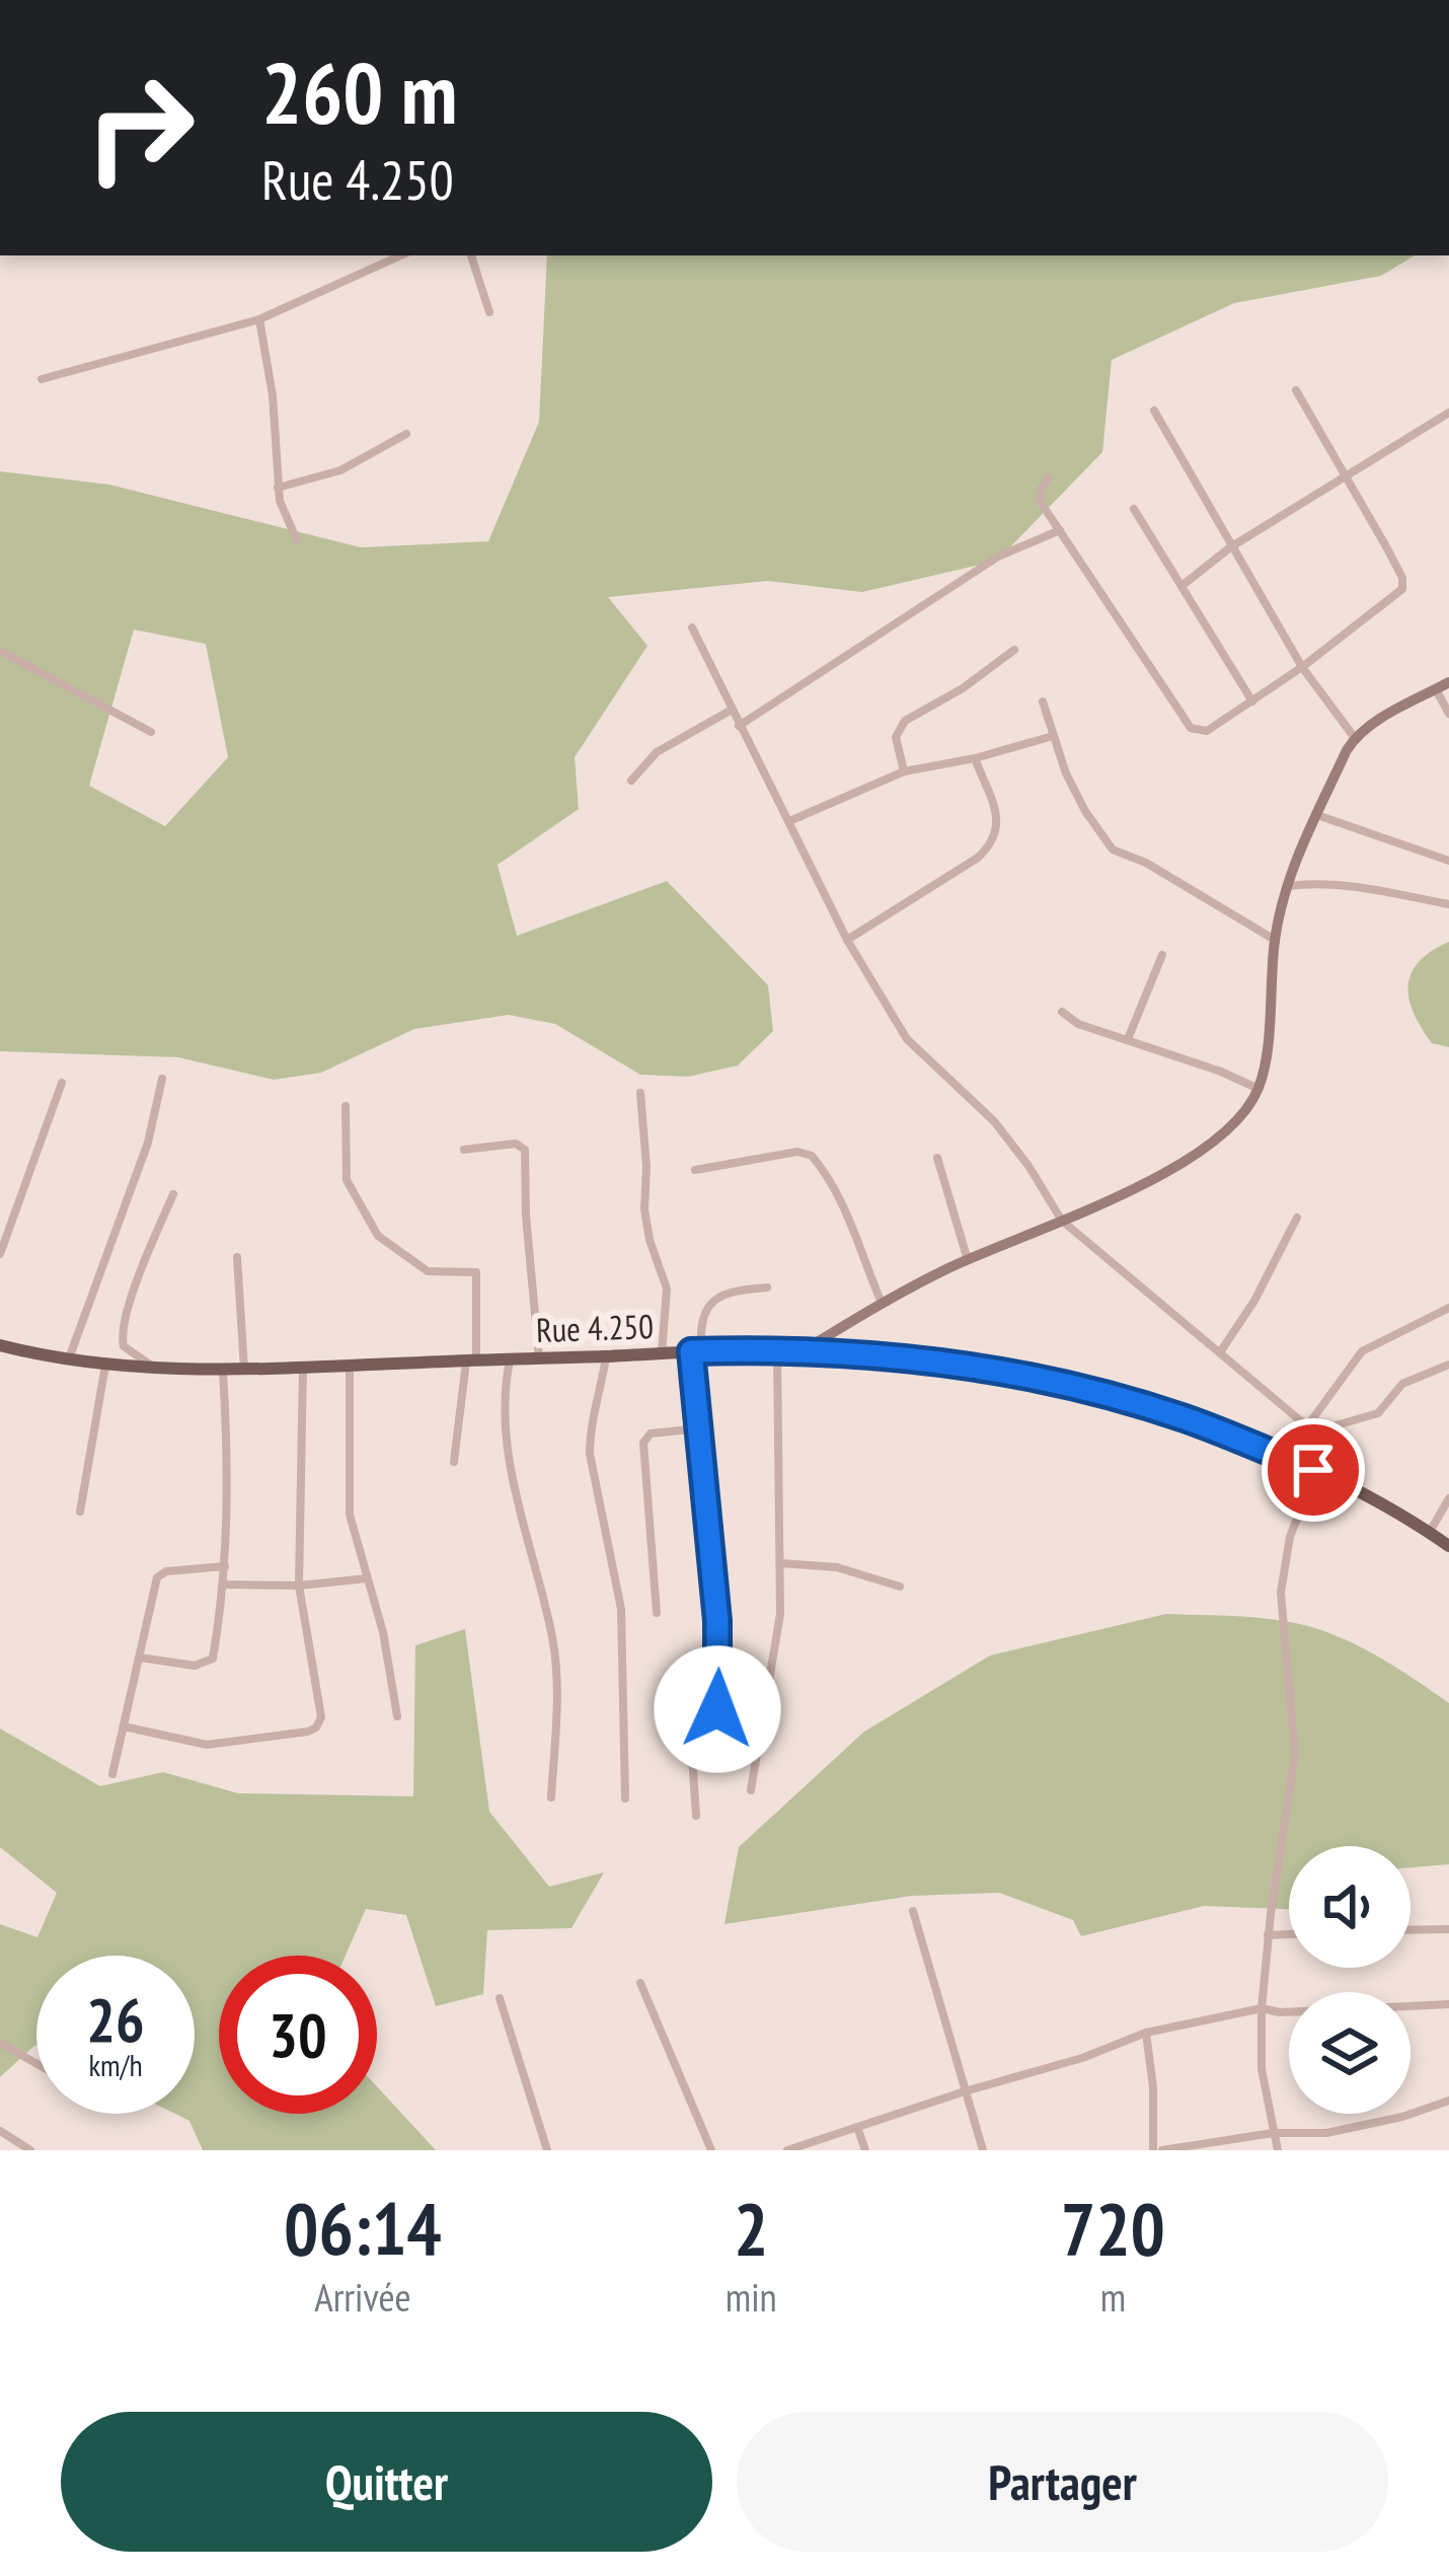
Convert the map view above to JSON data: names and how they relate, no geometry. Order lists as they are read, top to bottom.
{
  "streets": {
    "main road": ["Rue 4.250"]
  },
  "page": {
    "turn": ["260 m", "Rue 4.250"],
    "speed": "26 km/h",
    "limit": "30",
    "eta": [
      "06:14",
      "Arrivée",
      "2",
      "min",
      "720",
      "m"
    ],
    "buttons": ["Quitter", "Partager"]
  }
}
